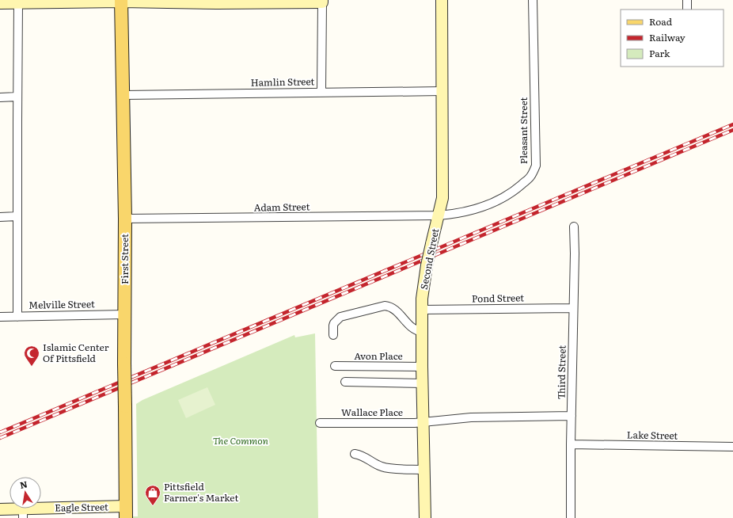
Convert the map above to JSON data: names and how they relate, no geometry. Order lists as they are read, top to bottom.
{
  "streets": {
    "main road": ["First Street"],
    "street": [
      "Hamlin Street",
      "Pleasant Street",
      "Adam Street",
      "Second Street",
      "Pond Street",
      "Melville Street",
      "Avon Place",
      "Third Street",
      "Wallace Place",
      "Lake Street",
      "Eagle Street"
    ]
  },
  "crossings": [
    ["Hamlin Street", "First Street"],
    ["Hamlin Street", "Second Street"],
    ["Pleasant Street", "Adam Street"],
    ["Pleasant Street", "Second Street"],
    ["Adam Street", "First Street"],
    ["Adam Street", "Second Street"],
    ["First Street", "Melville Street"],
    ["First Street", "Eagle Street"],
    ["Second Street", "Pond Street"],
    ["Second Street", "Avon Place"],
    ["Second Street", "Wallace Place"],
    ["Pond Street", "Third Street"],
    ["Third Street", "Lake Street"]
  ],
  "parks": ["The Common"],
  "places": {
    "mosque": ["Islamic Center Of Pittsfield"],
    "shop": ["Pittsfield Farmer's Market"]
  },
  "legend": ["Road", "Railway", "Park"],
  "north": "top"
}
